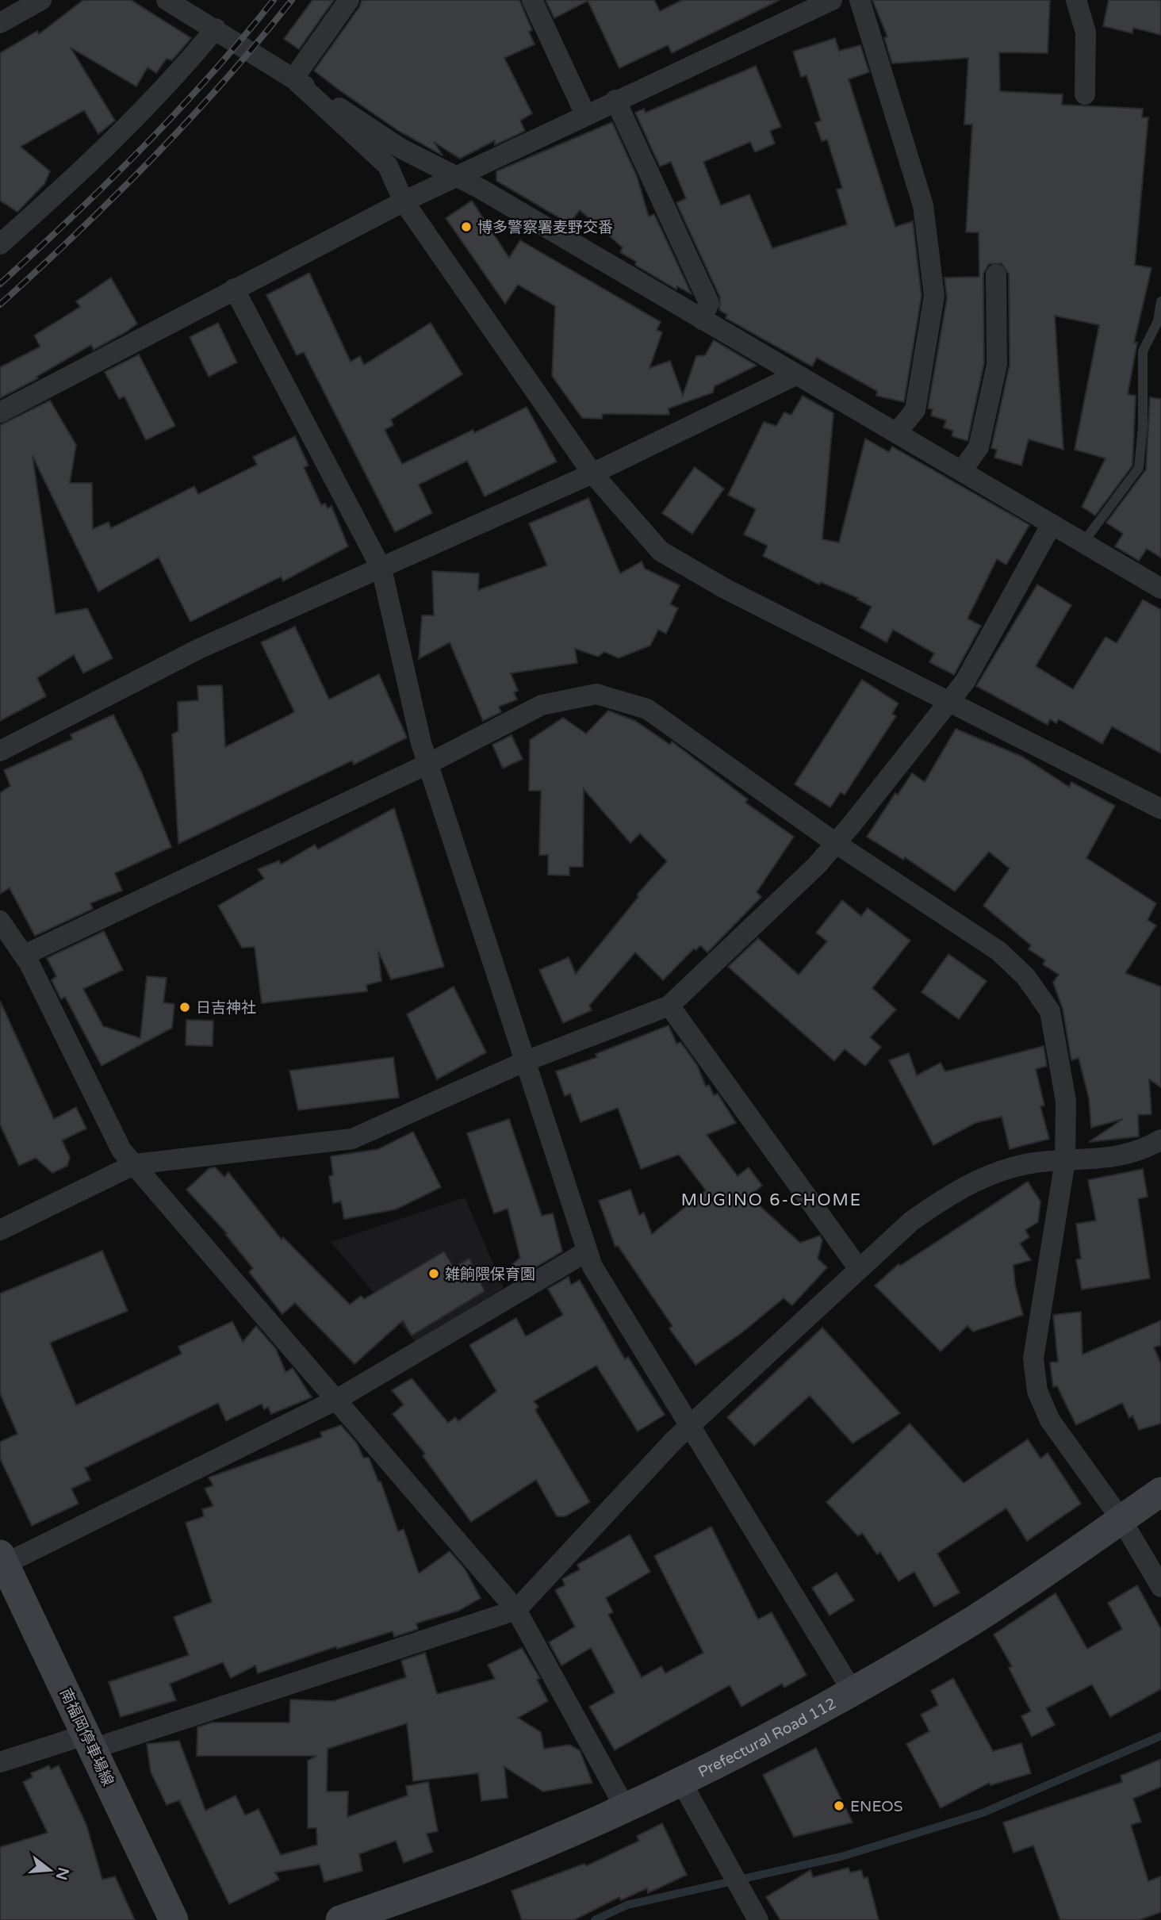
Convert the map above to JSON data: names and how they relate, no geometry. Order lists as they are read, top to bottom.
{
  "streets": {
    "main road": ["Prefectural Road 112", "南福岡停車場線"]
  },
  "districts": ["MUGINO 6-CHOME"],
  "places": [
    "博多警察署麦野交番",
    "日吉神社",
    "雑餉隈保育園",
    "ENEOS"
  ],
  "north": "right"
}
